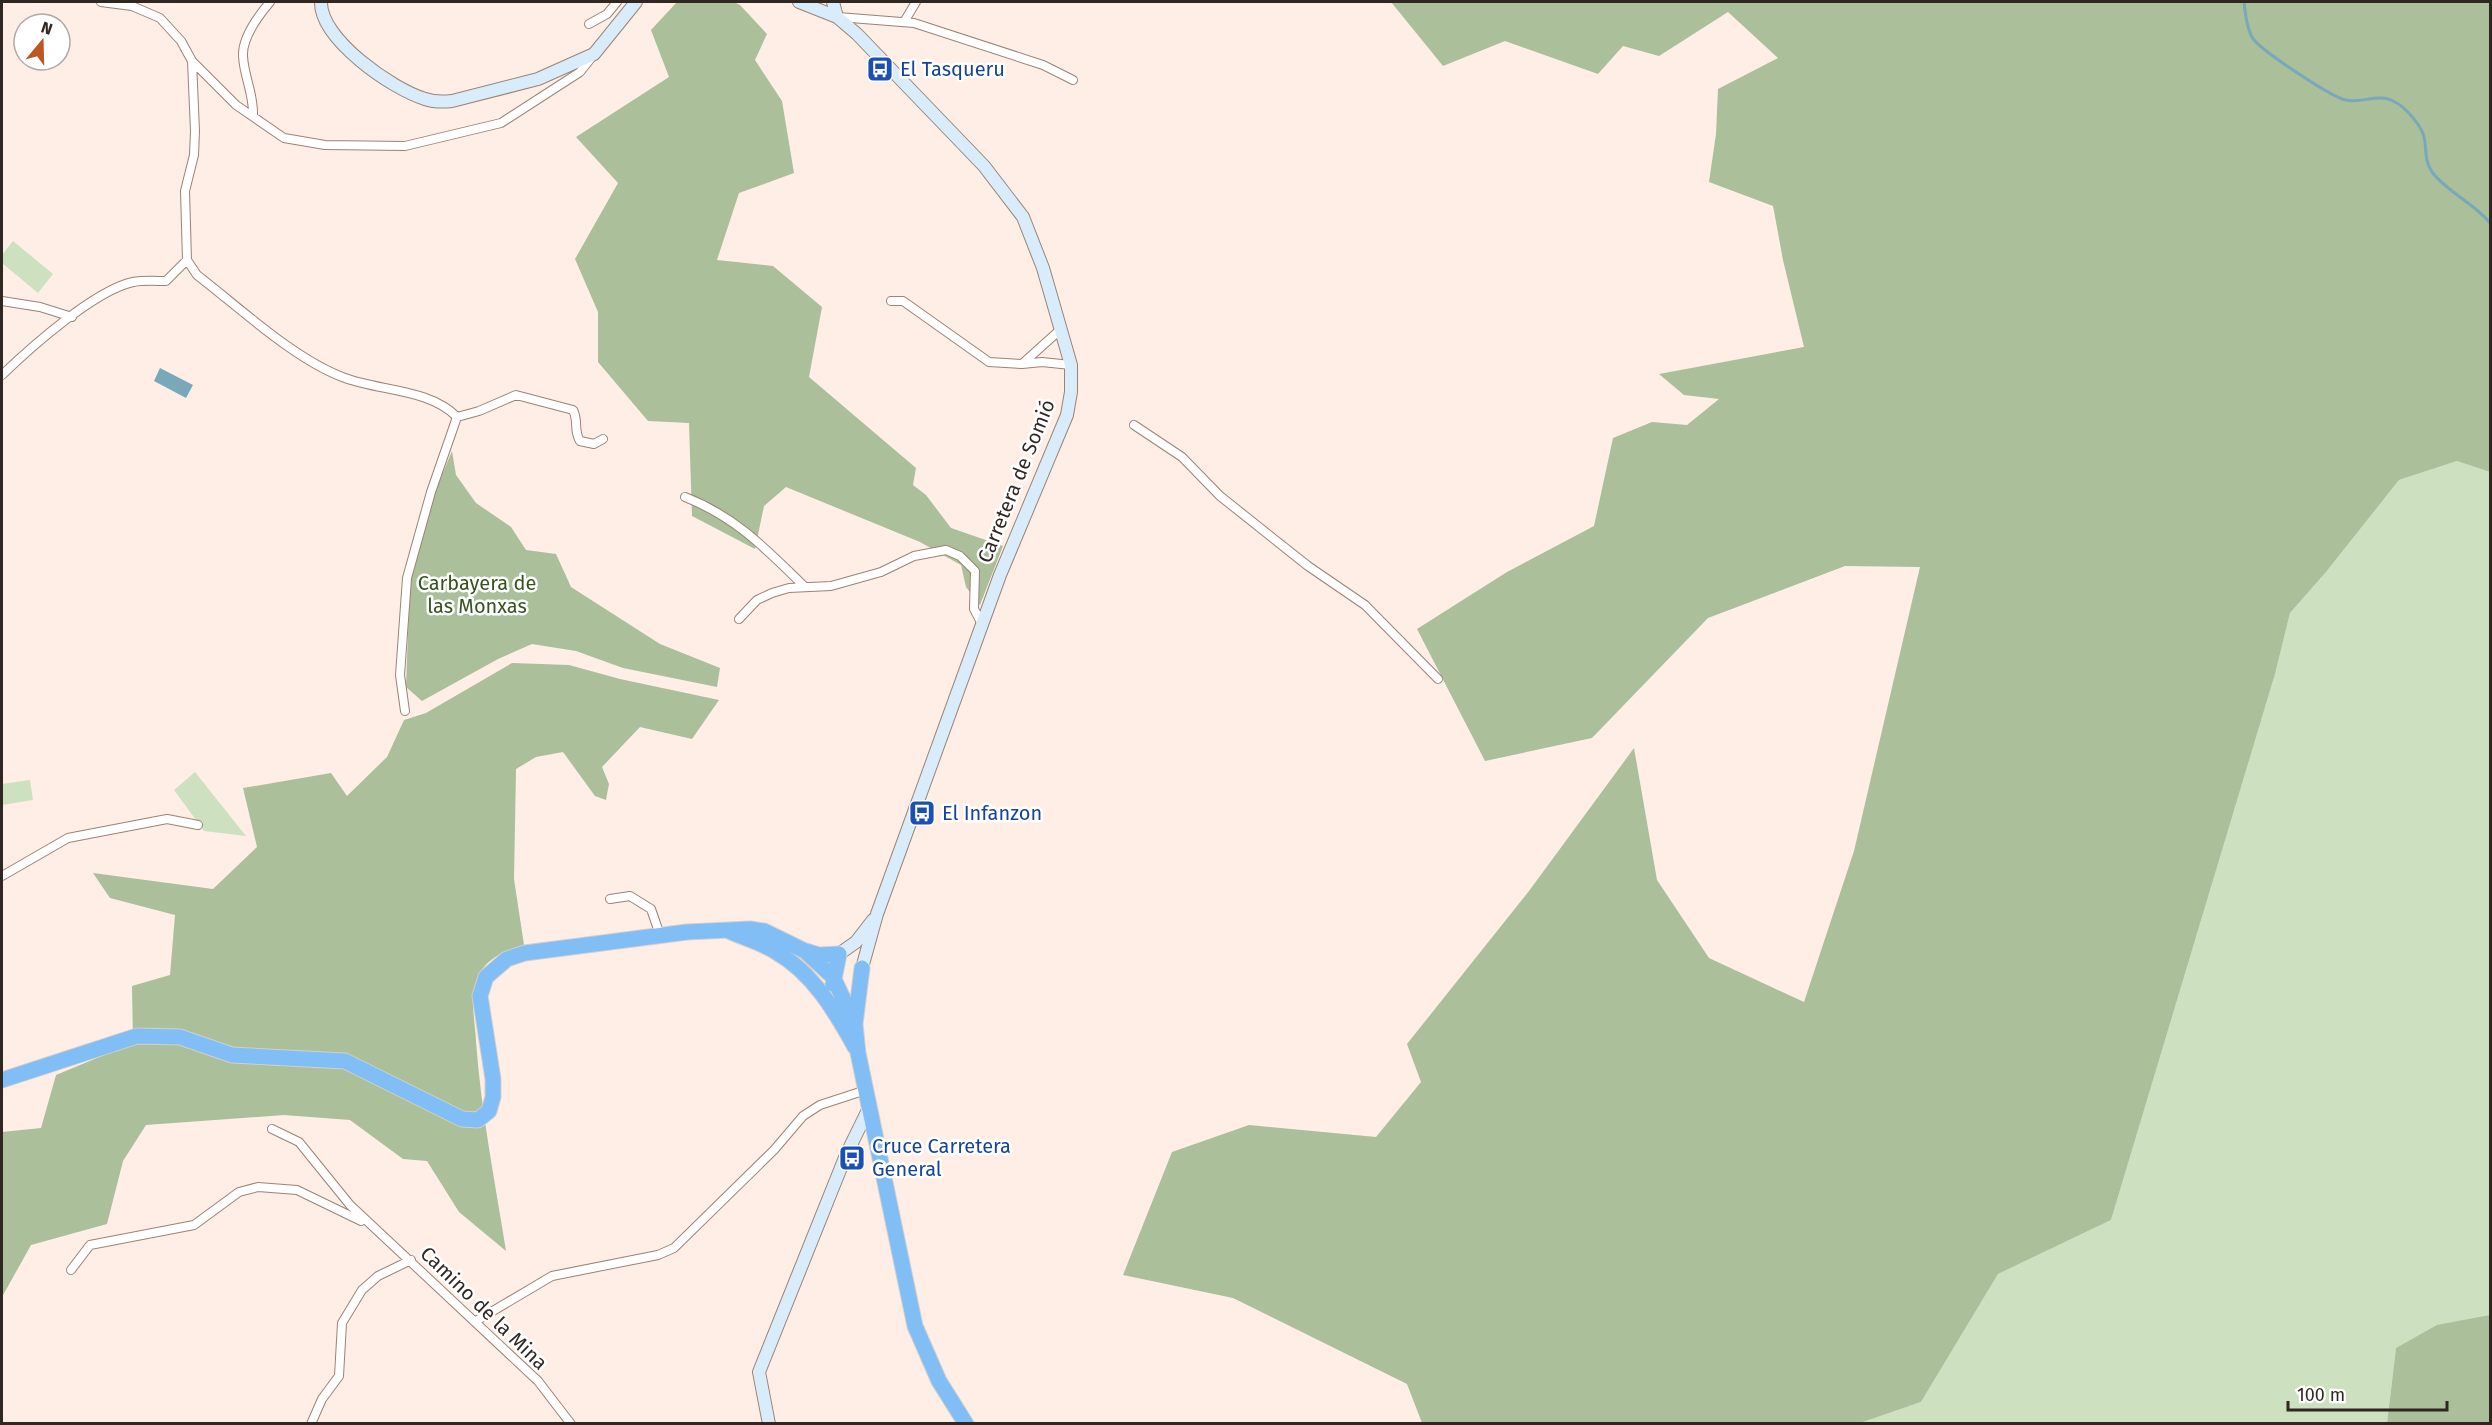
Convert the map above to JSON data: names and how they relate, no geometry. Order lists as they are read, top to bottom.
{
  "streets": {
    "street": ["Carretera de Somió", "Camino de la Mina"]
  },
  "parks": ["Carbayera de las Monxas"],
  "places": {
    "bus stop": ["El Tasqueru", "El Infanzon", "Cruce Carretera General"]
  },
  "scale_bar": "100 m",
  "north": "top"
}
